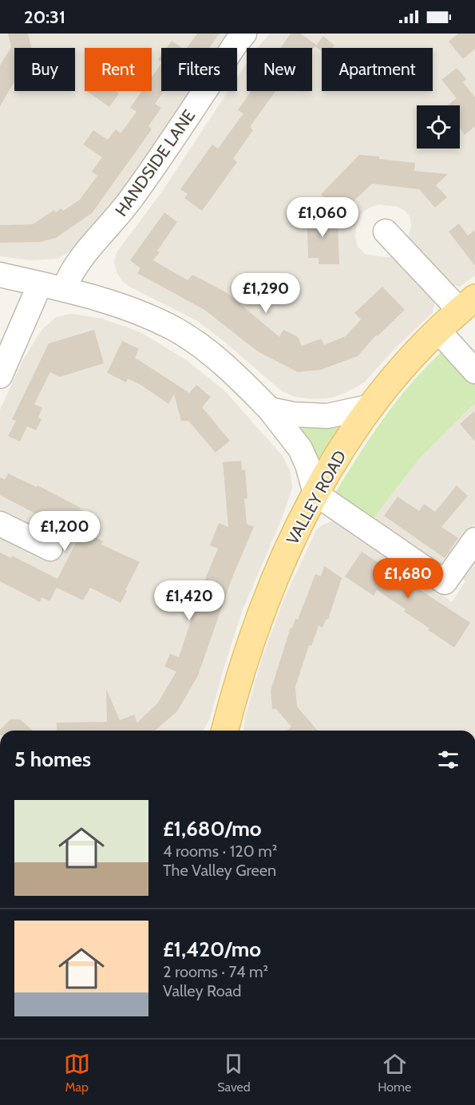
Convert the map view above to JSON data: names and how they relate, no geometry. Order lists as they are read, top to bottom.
{
  "streets": {
    "main road": ["VALLEY ROAD"],
    "street": ["HANDSIDE LANE"]
  },
  "page": {
    "status": "20:31",
    "chip": [
      "Buy",
      "Rent",
      "Filters",
      "New",
      "Apartment"
    ],
    "price": [
      "£1,060",
      "£1,290",
      "£1,200",
      "£1,680",
      "£1,420"
    ],
    "heading": "5 homes",
    "list": [
      {
        "name": "£1,680/mo",
        "note": "4 rooms · 120 m² · The Valley Green"
      },
      {
        "name": "£1,420/mo",
        "note": "2 rooms · 74 m² · Valley Road"
      }
    ],
    "tabs": ["Map", "Saved", "Home"]
  }
}
